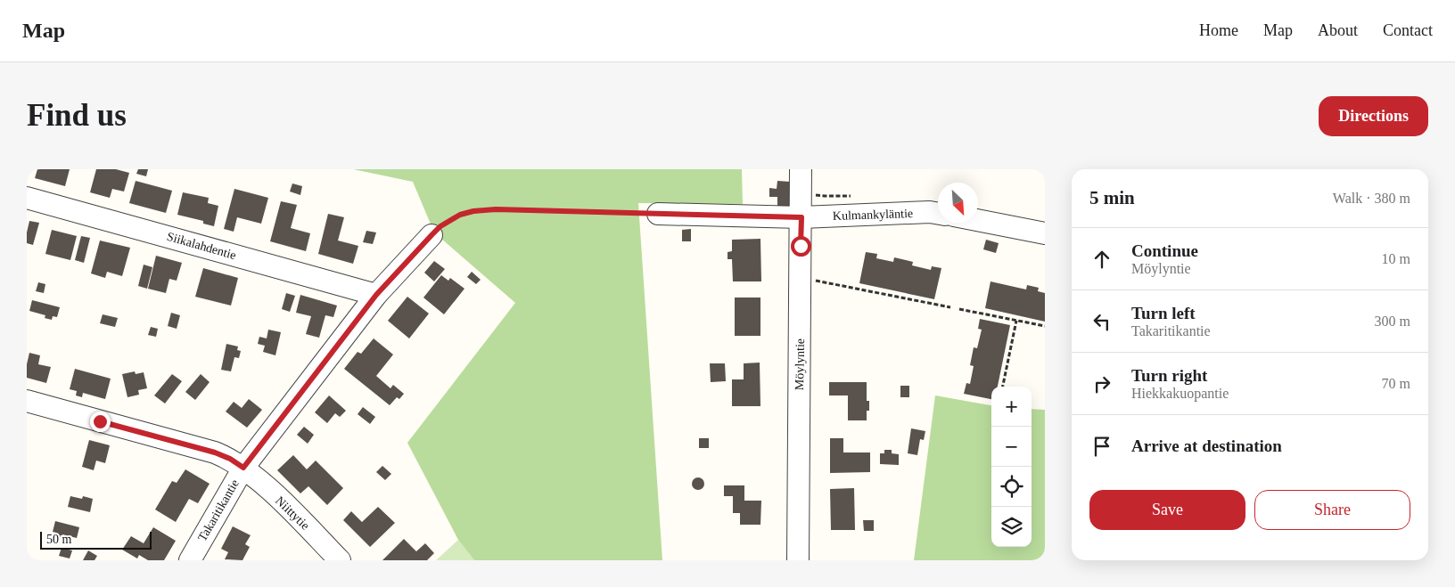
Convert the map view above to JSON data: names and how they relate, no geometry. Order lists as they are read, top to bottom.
{
  "streets": {
    "street": [
      "Kulmankyläntie",
      "Siikalahdentie",
      "Möylyntie",
      "Takaritikantie",
      "Niittytie"
    ]
  },
  "crossings": [
    ["Kulmankyläntie", "Möylyntie"],
    ["Siikalahdentie", "Takaritikantie"],
    ["Takaritikantie", "Niittytie"]
  ],
  "scale_bar": "50 m",
  "north": "bottom right",
  "page": {
    "header": "Map",
    "nav": [
      "Home",
      "Map",
      "About",
      "Contact"
    ],
    "buttons": [
      "Directions",
      ["Save", "Share"]
    ],
    "title": "Find us",
    "heading": ["5 min", "Walk · 380 m"],
    "list": [
      ["Continue", "Möylyntie", "10 m"],
      ["Turn left", "Takaritikantie", "300 m"],
      ["Turn right", "Hiekkakuopantie", "70 m"],
      "Arrive at destination"
    ],
    "map_buttons": ["+", "−"],
    "scale": "50 m"
  }
}
